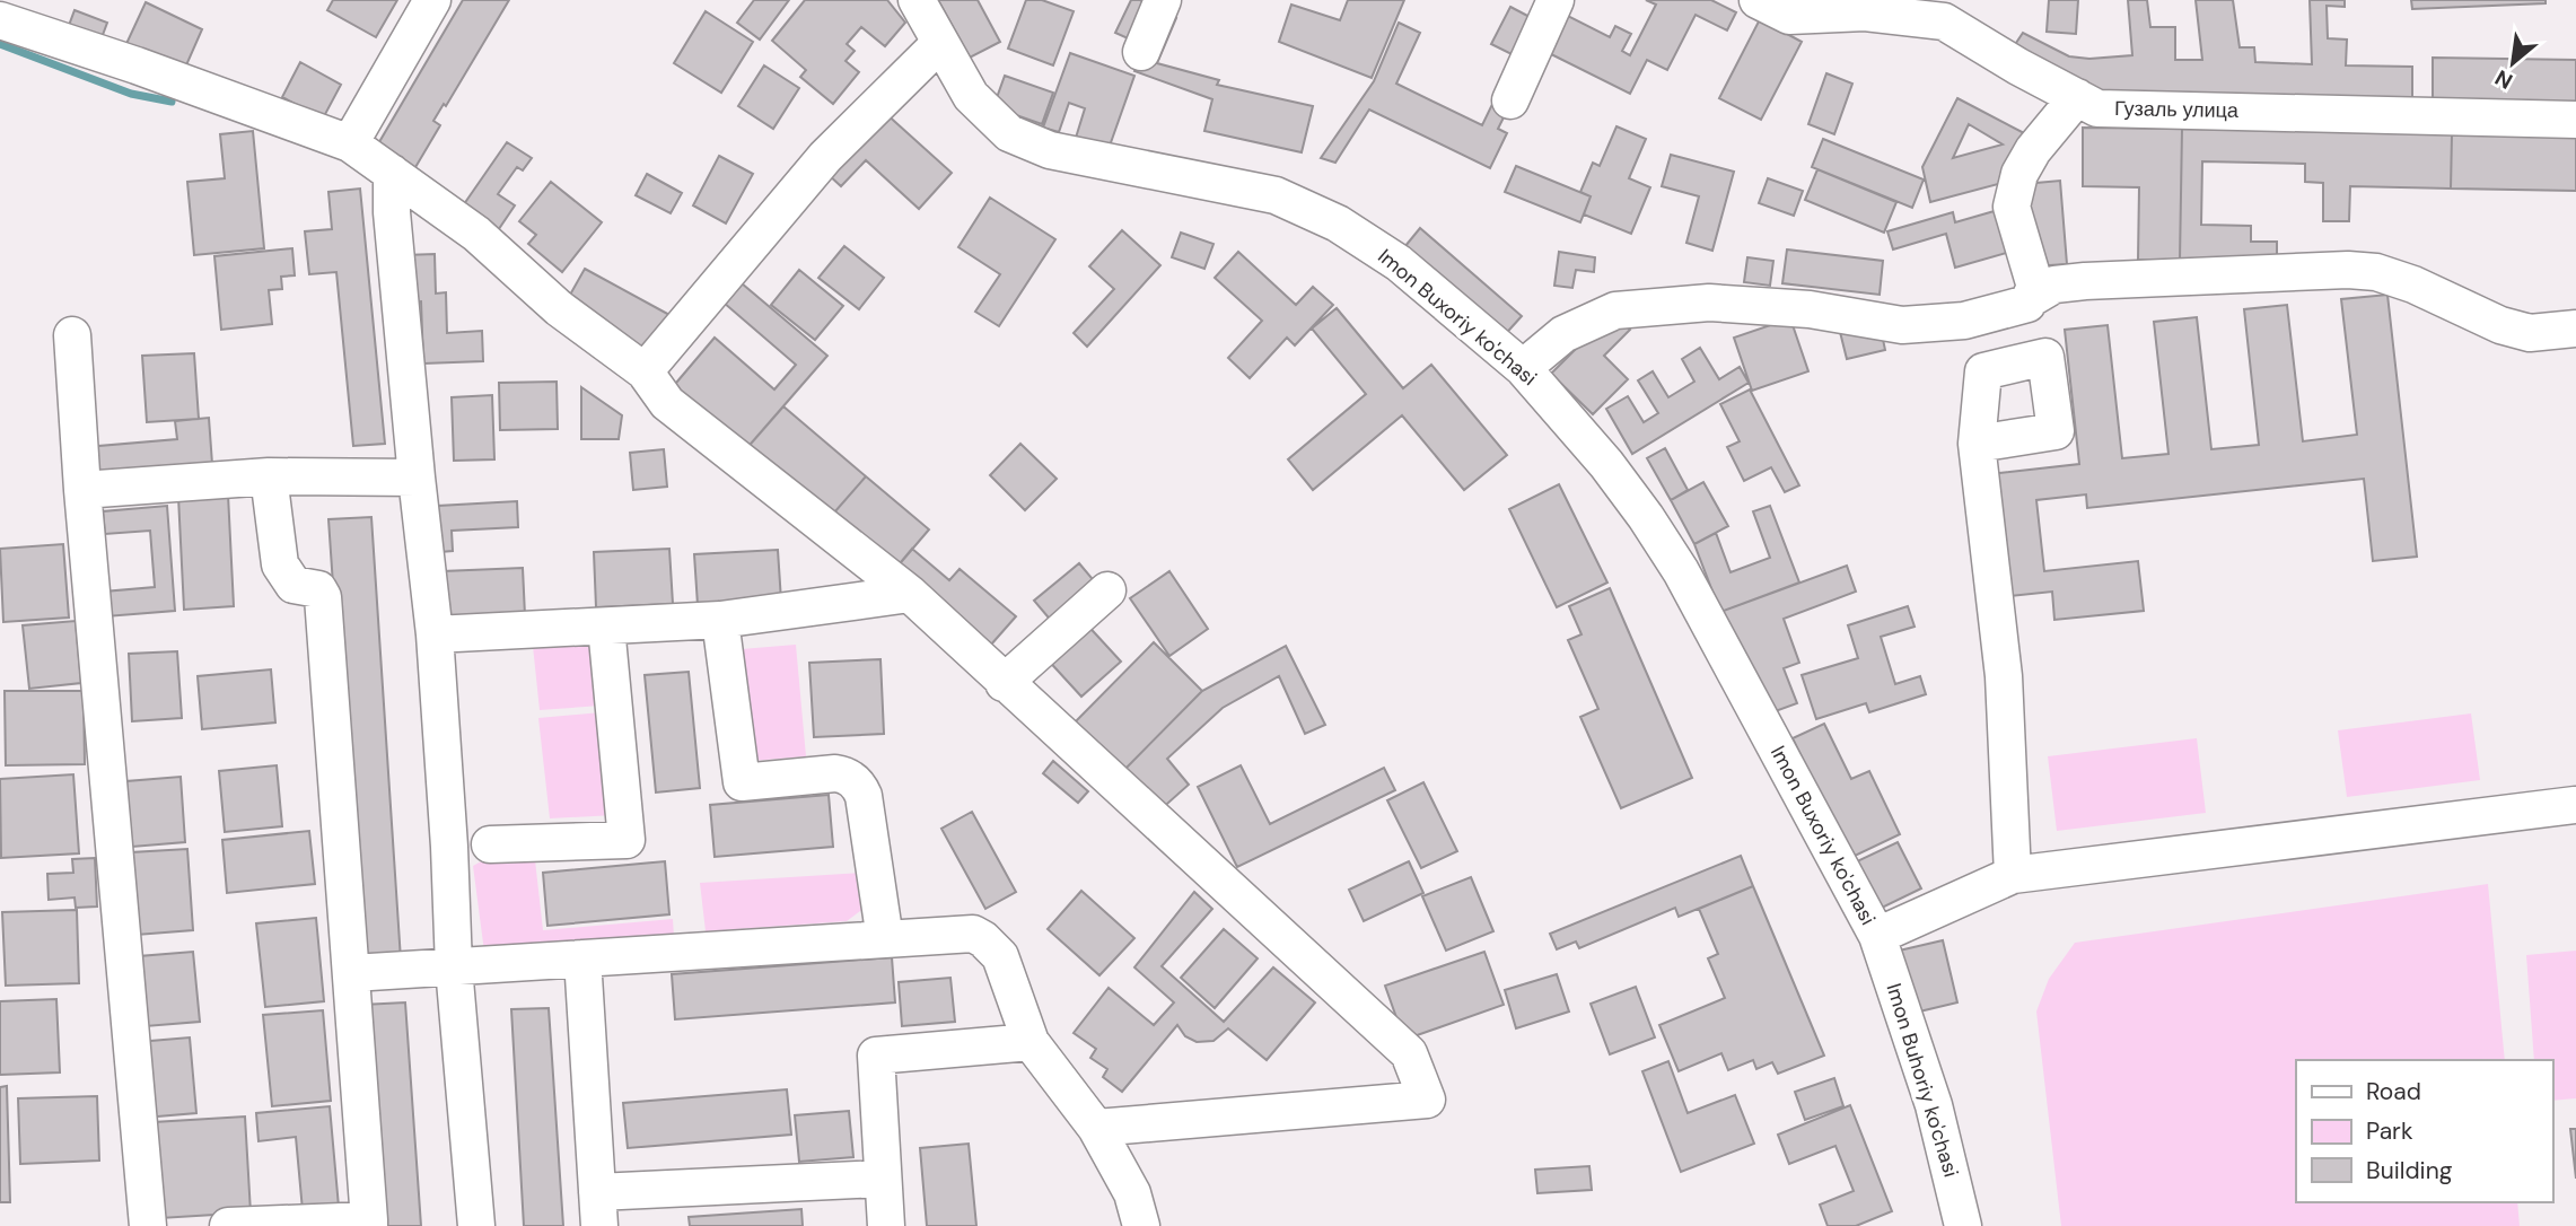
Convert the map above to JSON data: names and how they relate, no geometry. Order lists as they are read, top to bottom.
{
  "streets": {
    "street": ["Гузаль улица", "Imon Buxoriy ko'chasi", "Imon Buhoriy ko'chasi"]
  },
  "crossings": [
    ["Imon Buxoriy ko'chasi", "Imon Buhoriy ko'chasi"]
  ],
  "legend": ["Road", "Park", "Building"],
  "north": "bottom left"
}
